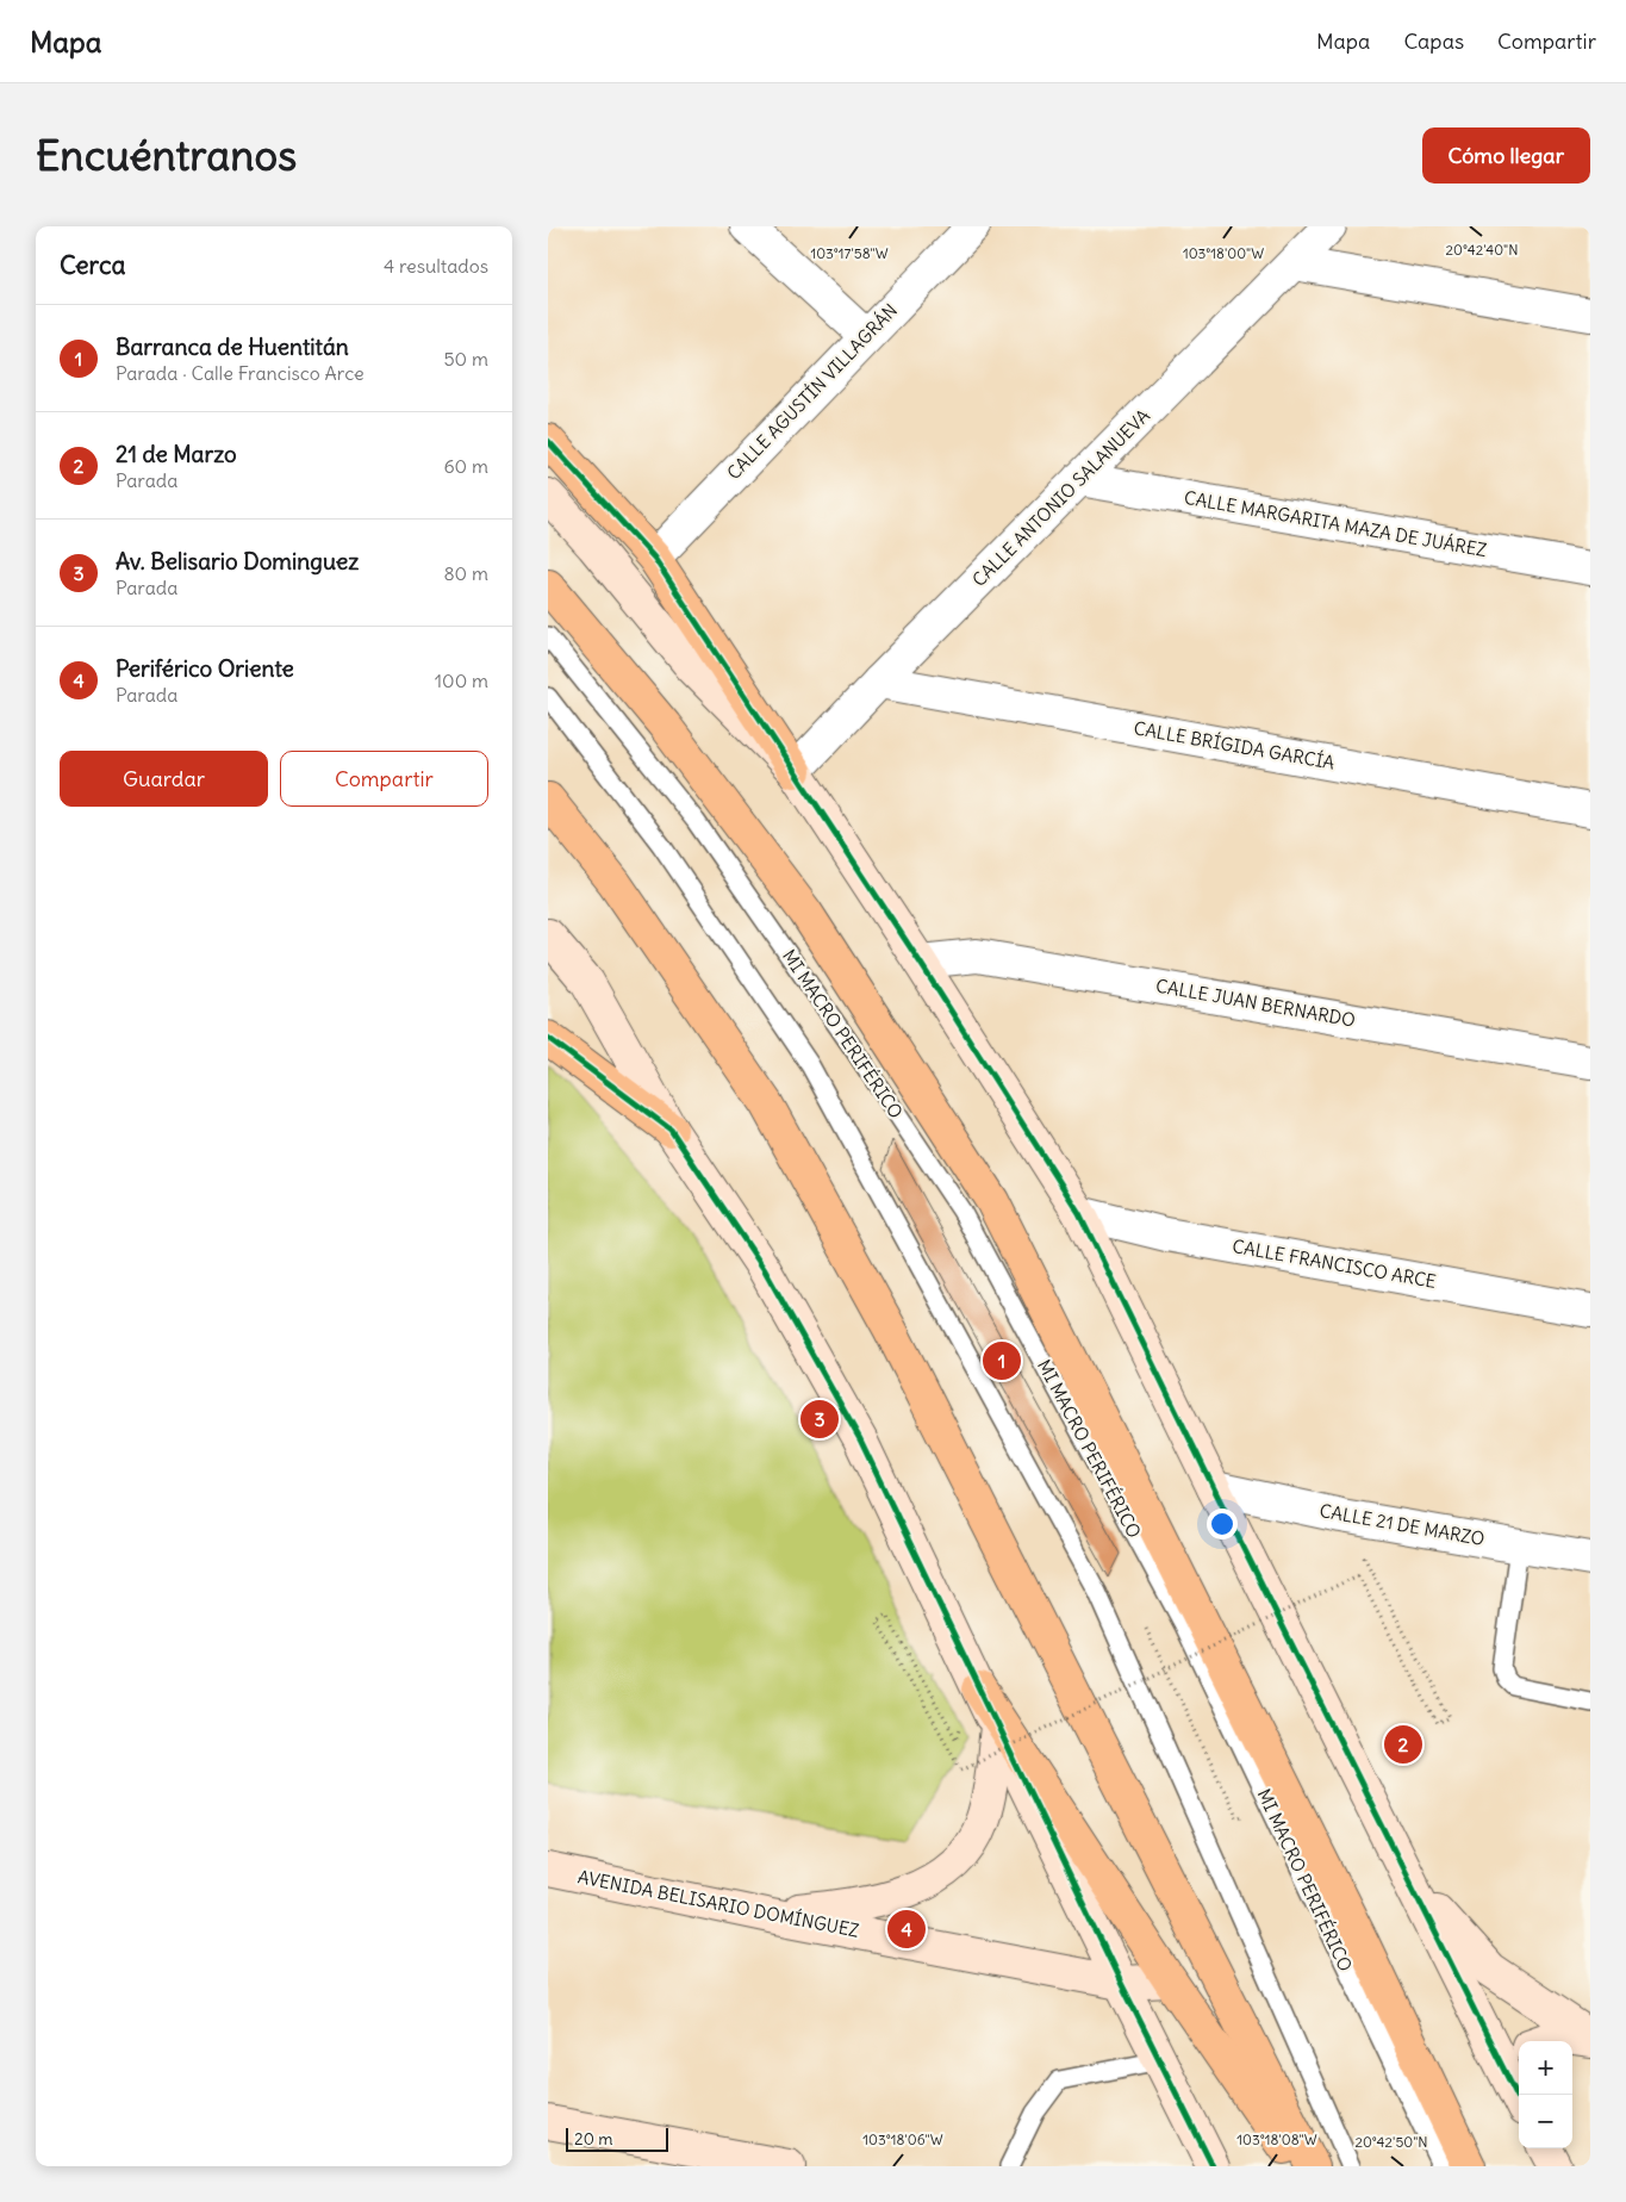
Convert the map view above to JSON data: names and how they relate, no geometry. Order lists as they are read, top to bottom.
{
  "streets": {
    "street": [
      "CALLE AGUSTÍN VILLAGRÁN",
      "CALLE ANTONIO SALANUEVA",
      "CALLE MARGARITA MAZA DE JUÁREZ",
      "CALLE BRÍGIDA GARCÍA",
      "CALLE JUAN BERNARDO",
      "CALLE FRANCISCO ARCE",
      "CALLE 21 DE MARZO",
      "AVENIDA BELISARIO DOMÍNGUEZ"
    ],
    "lane": ["MI MACRO PERIFÉRICO"]
  },
  "crossings": [
    ["CALLE ANTONIO SALANUEVA", "CALLE MARGARITA MAZA DE JUÁREZ"],
    ["CALLE ANTONIO SALANUEVA", "CALLE BRÍGIDA GARCÍA"]
  ],
  "scale_bar": "20 m",
  "page": {
    "header": "Mapa",
    "nav": ["Mapa", "Capas", "Compartir"],
    "buttons": [
      "Cómo llegar",
      ["Guardar", "Compartir"]
    ],
    "title": "Encuéntranos",
    "heading": ["Cerca", "4 resultados"],
    "list": [
      {
        "mark": "1",
        "name": "Barranca de Huentitán",
        "note": "Parada · Calle Francisco Arce",
        "value": "50 m"
      },
      {
        "mark": "2",
        "name": "21 de Marzo",
        "note": "Parada",
        "value": "60 m"
      },
      {
        "mark": "3",
        "name": "Av. Belisario Dominguez",
        "note": "Parada",
        "value": "80 m"
      },
      {
        "mark": "4",
        "name": "Periférico Oriente",
        "note": "Parada",
        "value": "100 m"
      }
    ],
    "pins": [
      "1",
      "3",
      "2",
      "4"
    ],
    "map_buttons": ["+", "−"],
    "scale": "20 m"
  },
  "coordinates": [
    "20°42'40\"N",
    "103°17'58\"W",
    "103°18'00\"W",
    "103°18'06\"W",
    "103°18'08\"W",
    "20°42'50\"N"
  ]
}
